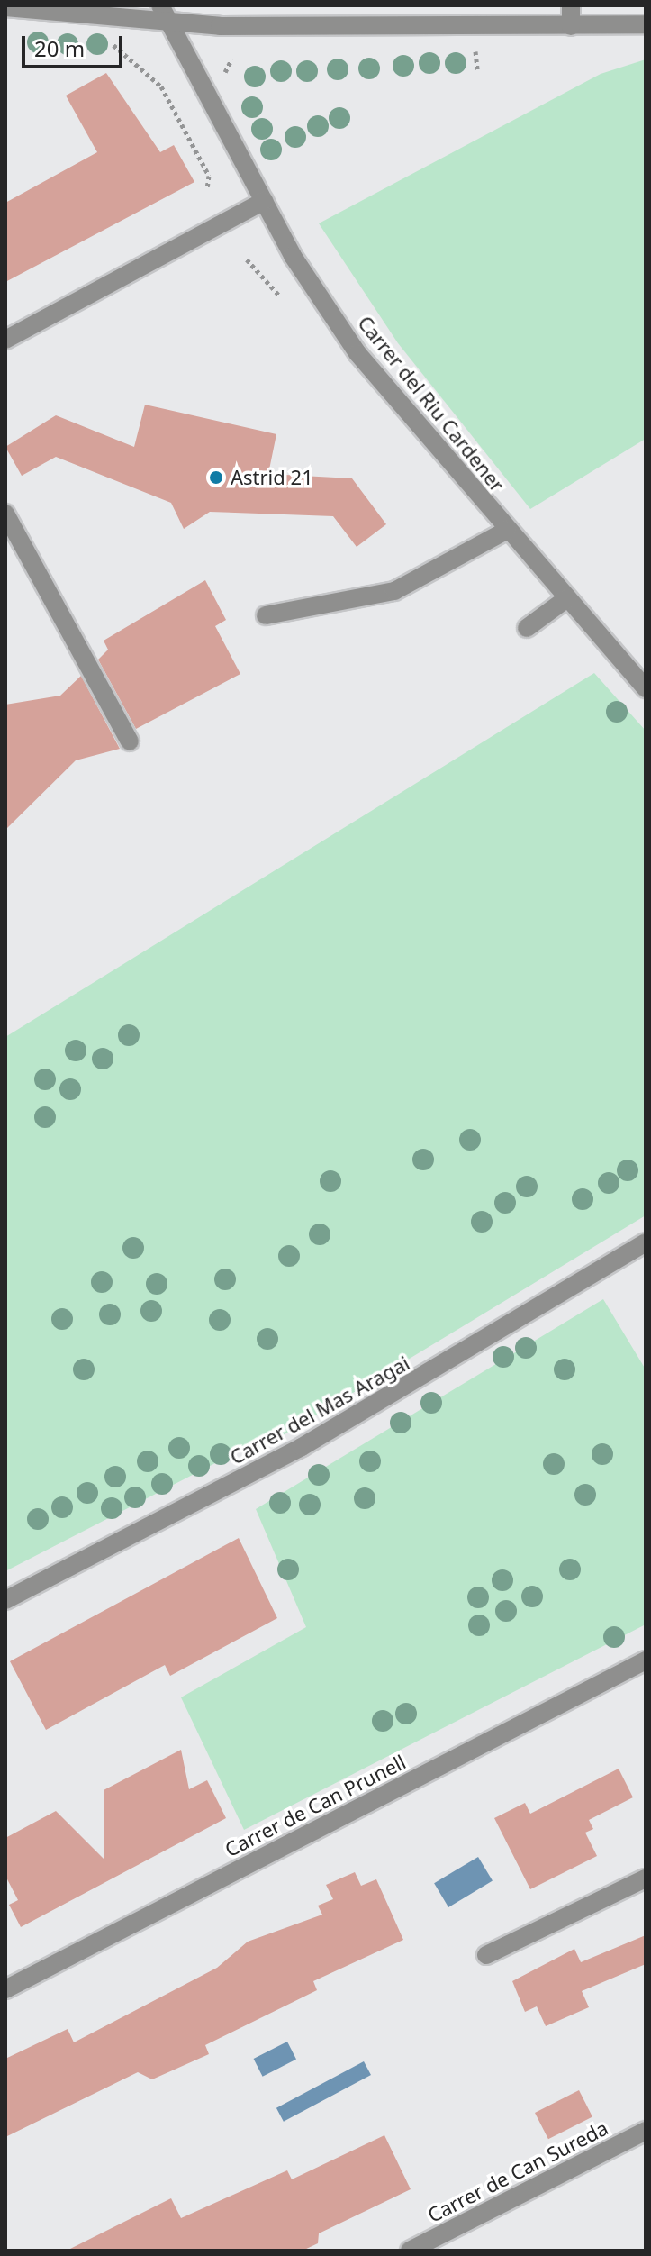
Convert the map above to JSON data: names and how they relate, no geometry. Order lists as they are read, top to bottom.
{
  "streets": {
    "street": [
      "Carrer del Riu Cardener",
      "Carrer del Mas Aragai",
      "Carrer de Can Prunell",
      "Carrer de Can Sureda"
    ]
  },
  "places": ["Astrid 21"],
  "scale_bar": "20 m"
}
